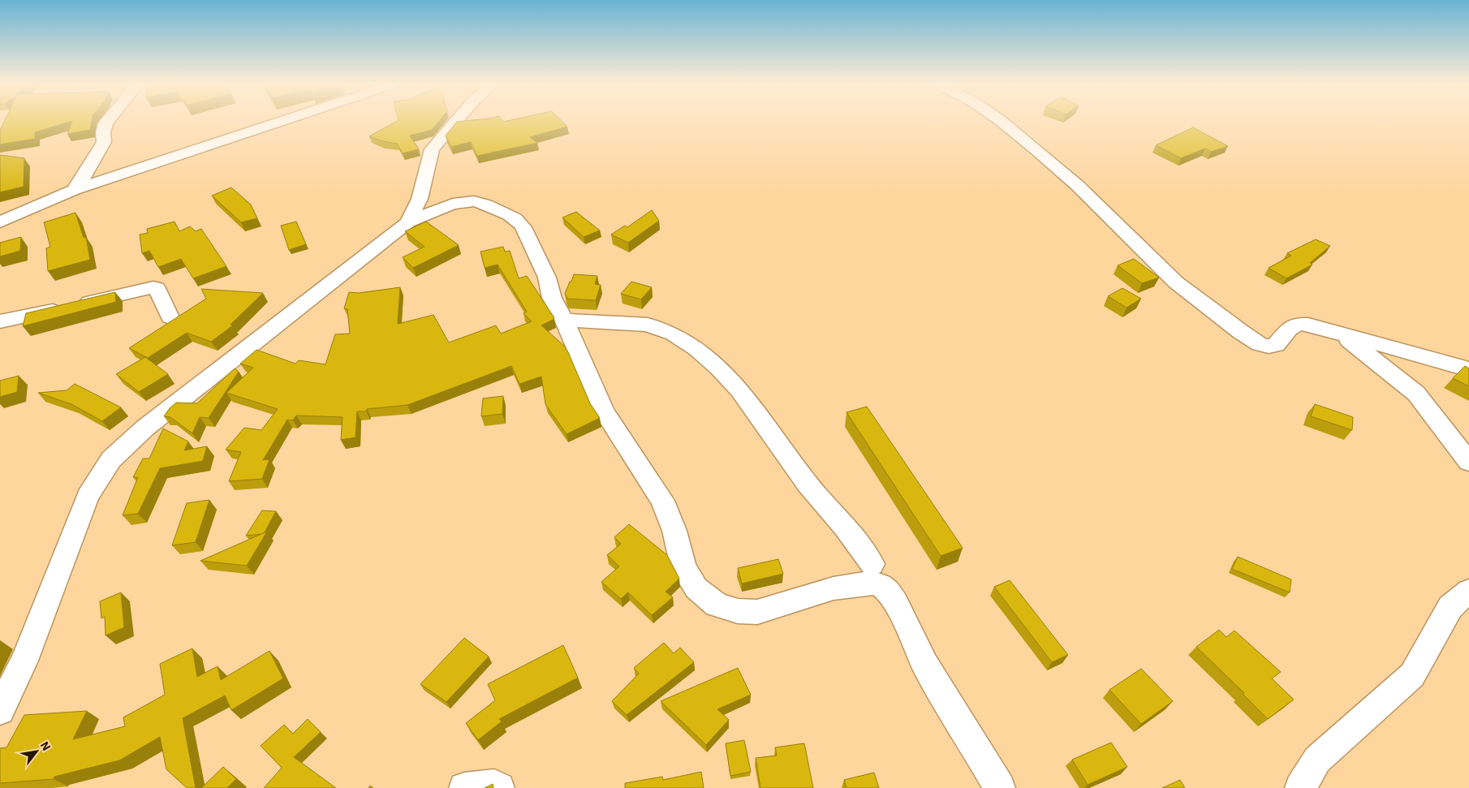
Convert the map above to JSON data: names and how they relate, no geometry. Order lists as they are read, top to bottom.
{
  "north": "top right"
}
